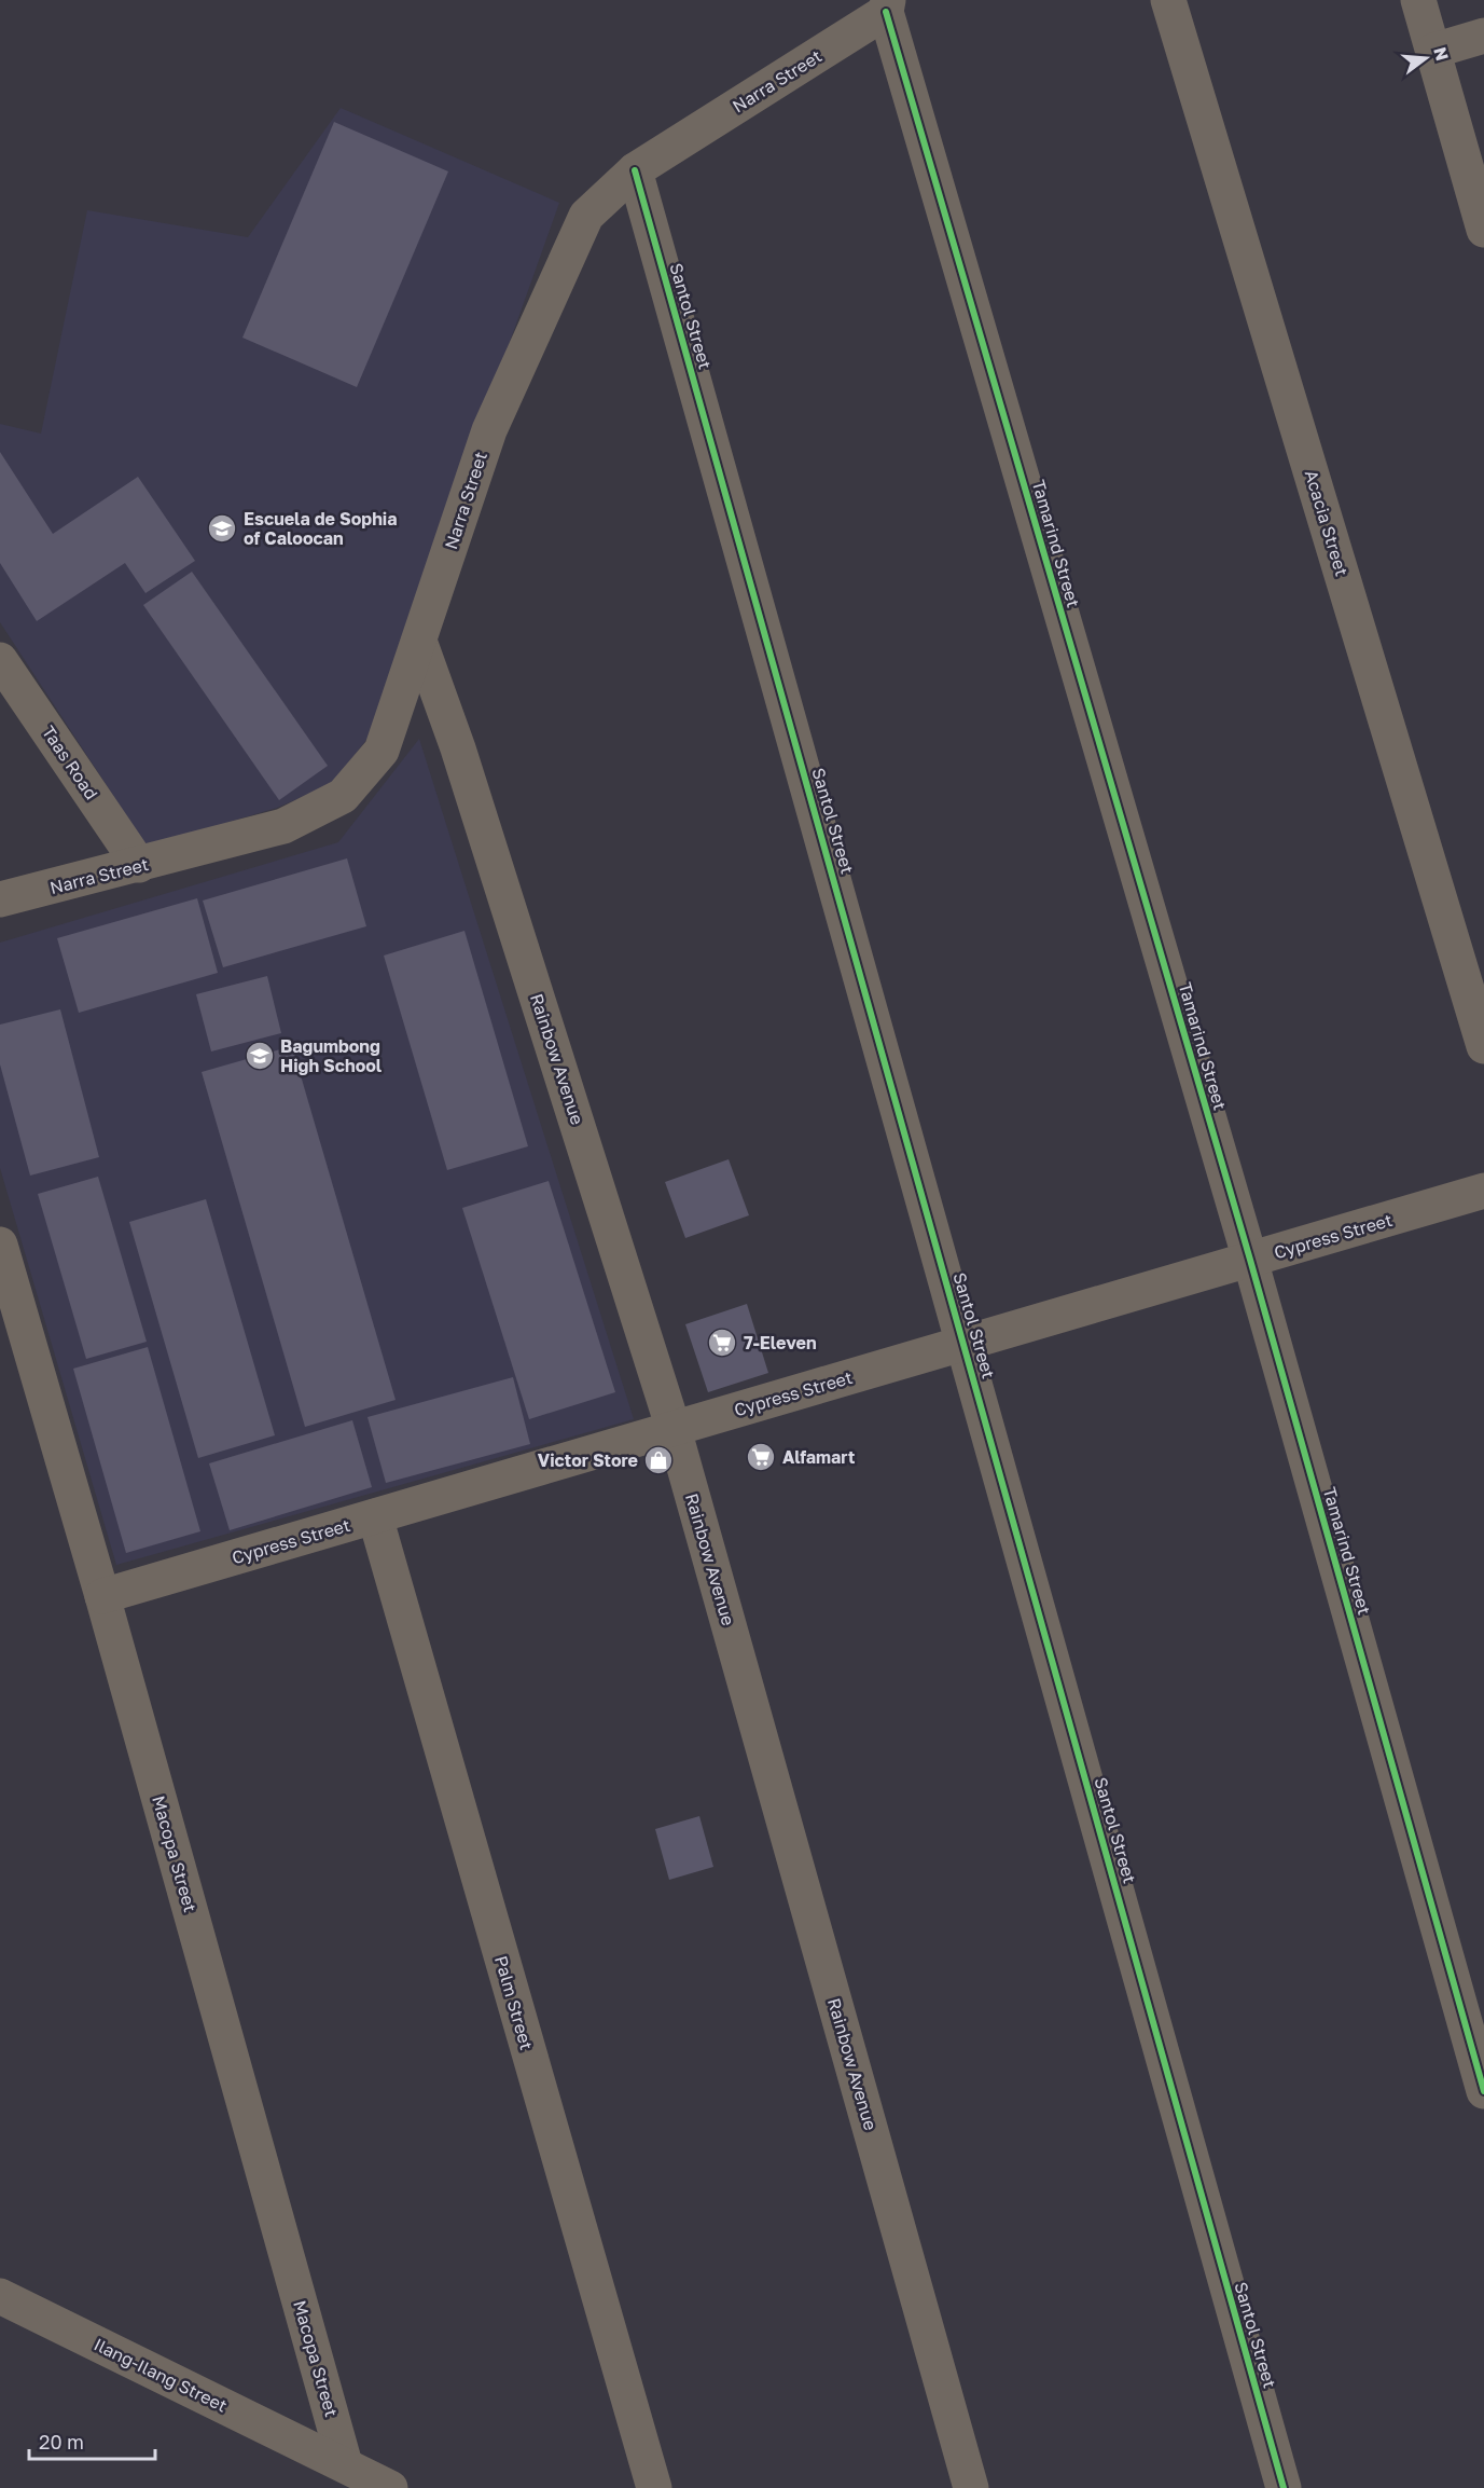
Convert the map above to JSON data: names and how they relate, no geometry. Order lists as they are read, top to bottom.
{
  "streets": {
    "street": [
      "Narra Street",
      "Santol Street",
      "Acacia Street",
      "Tamarind Street",
      "Taas Road",
      "Rainbow Avenue",
      "Cypress Street",
      "Macopa Street",
      "Palm Street",
      "Ilang-Ilang Street"
    ]
  },
  "crossings": [
    ["Narra Street", "Santol Street"],
    ["Narra Street", "Tamarind Street"],
    ["Narra Street", "Taas Road"],
    ["Narra Street", "Rainbow Avenue"],
    ["Santol Street", "Cypress Street"],
    ["Tamarind Street", "Cypress Street"],
    ["Rainbow Avenue", "Cypress Street"],
    ["Cypress Street", "Macopa Street"],
    ["Cypress Street", "Palm Street"],
    ["Macopa Street", "Ilang-Ilang Street"]
  ],
  "places": {
    "school or university": ["Escuela de Sophia of Caloocan", "Bagumbong High School"],
    "supermarket": ["7-Eleven", "Alfamart"],
    "shop": ["Victor Store"]
  },
  "scale_bar": "20 m",
  "north": "right"
}
